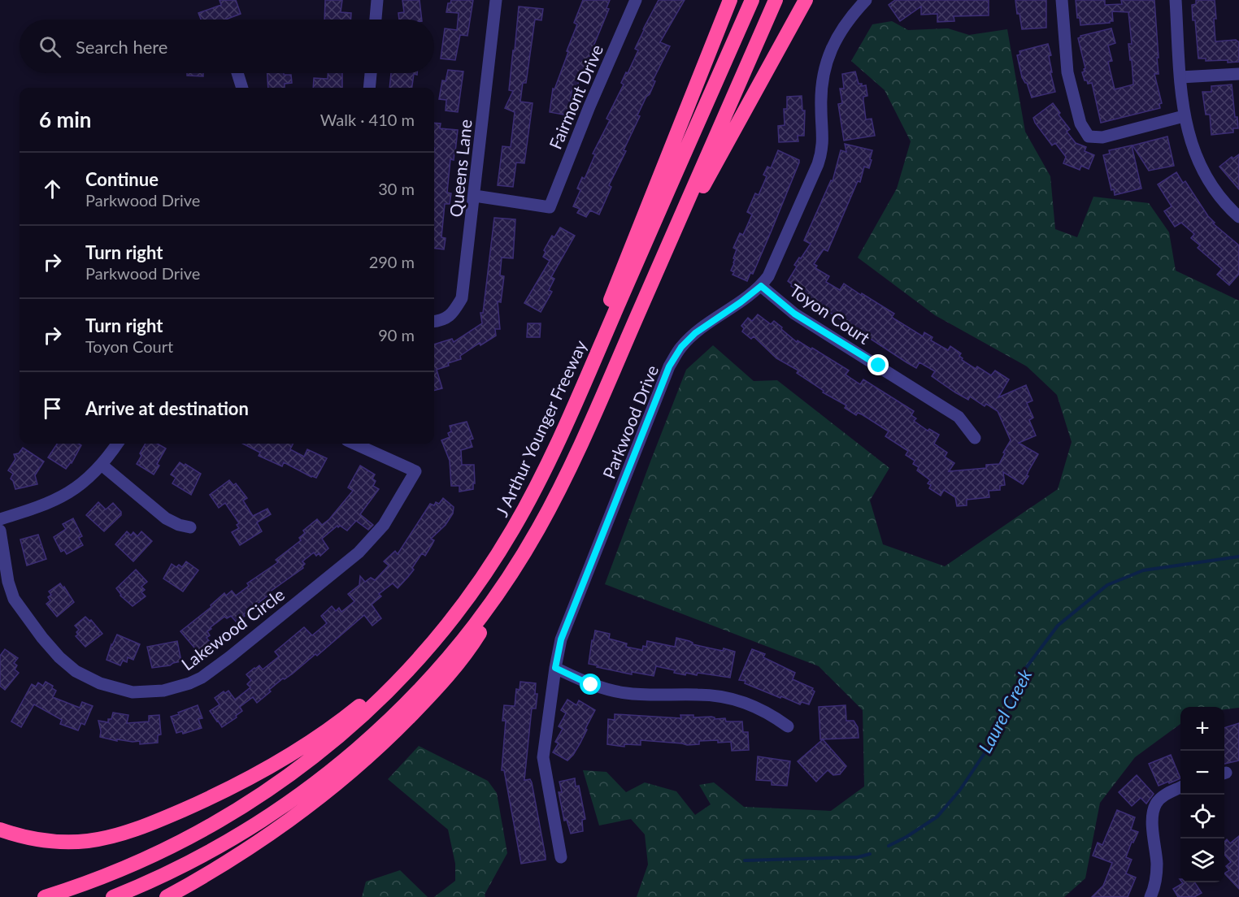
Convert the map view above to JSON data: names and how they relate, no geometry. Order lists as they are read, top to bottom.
{
  "streets": {
    "highway": ["J Arthur Younger Freeway"],
    "street": [
      "Fairmont Drive",
      "Queens Lane",
      "Toyon Court",
      "Parkwood Drive",
      "Lakewood Circle"
    ]
  },
  "crossings": [
    ["Fairmont Drive", "Queens Lane"],
    ["Toyon Court", "Parkwood Drive"]
  ],
  "water": ["Laurel Creek"],
  "page": {
    "search": "Search here",
    "heading": ["6 min", "Walk · 410 m"],
    "list": [
      ["Continue", "Parkwood Drive", "30 m"],
      ["Turn right", "Parkwood Drive", "290 m"],
      ["Turn right", "Toyon Court", "90 m"],
      "Arrive at destination"
    ],
    "map_buttons": ["+", "−"]
  }
}
